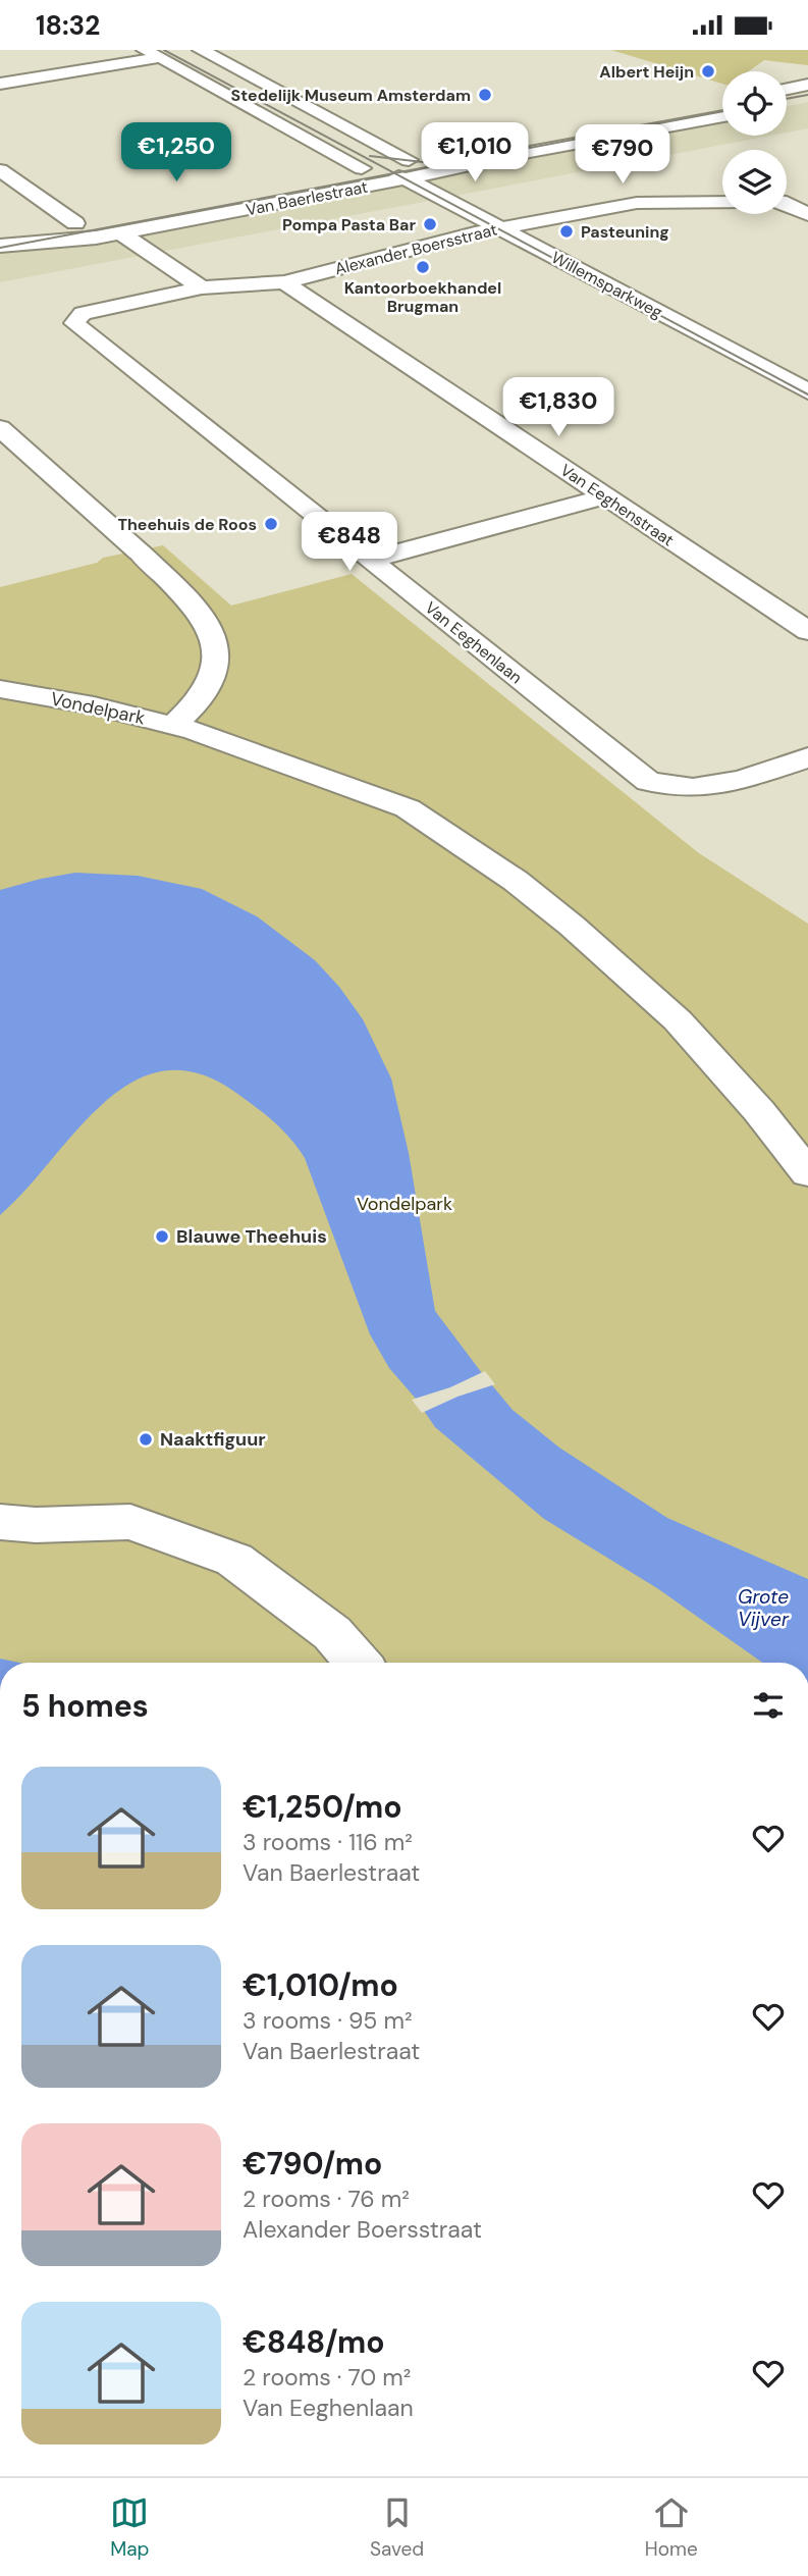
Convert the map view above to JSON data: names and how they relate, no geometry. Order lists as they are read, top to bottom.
{
  "streets": {
    "street": [
      "Van Baerlestraat",
      "Alexander Boersstraat",
      "Willemsparkweg",
      "Van Eeghenstraat",
      "Van Eeghenlaan",
      "Vondelpark"
    ]
  },
  "crossings": [
    ["Van Baerlestraat", "Willemsparkweg"],
    ["Alexander Boersstraat", "Willemsparkweg"],
    ["Alexander Boersstraat", "Van Eeghenstraat"],
    ["Alexander Boersstraat", "Van Eeghenlaan"]
  ],
  "water": ["Grote Vijver"],
  "parks": ["Vondelpark"],
  "places": [
    "Albert Heijn",
    "Stedelijk Museum Amsterdam",
    "Pompa Pasta Bar",
    "Pasteuning",
    "Kantoorboekhandel Brugman",
    "Theehuis de Roos",
    "Blauwe Theehuis",
    "Naaktfiguur"
  ],
  "page": {
    "status": "18:32",
    "price": [
      "€1,250",
      "€1,010",
      "€790",
      "€1,830",
      "€848"
    ],
    "heading": "5 homes",
    "list": [
      {
        "name": "€1,250/mo",
        "note": "3 rooms · 116 m² · Van Baerlestraat"
      },
      {
        "name": "€1,010/mo",
        "note": "3 rooms · 95 m² · Van Baerlestraat"
      },
      {
        "name": "€790/mo",
        "note": "2 rooms · 76 m² · Alexander Boersstraat"
      },
      {
        "name": "€848/mo",
        "note": "2 rooms · 70 m² · Van Eeghenlaan"
      }
    ],
    "tabs": ["Map", "Saved", "Home"]
  }
}
